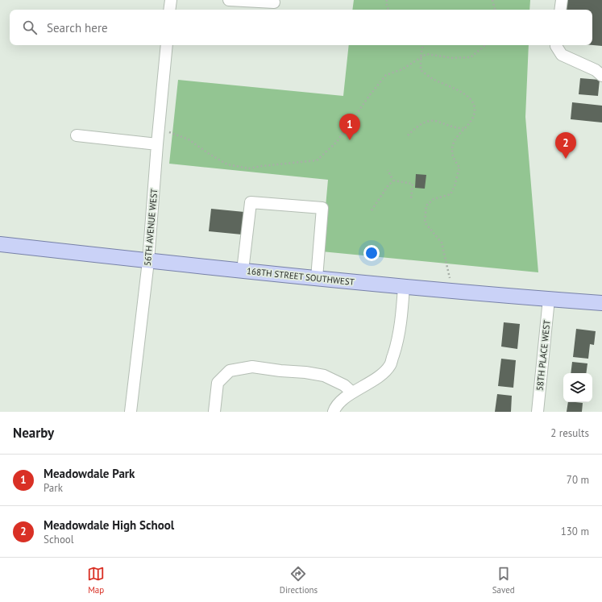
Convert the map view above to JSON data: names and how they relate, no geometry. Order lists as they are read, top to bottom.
{
  "streets": {
    "main road": ["168TH STREET SOUTHWEST"],
    "street": ["56TH AVENUE WEST", "58TH PLACE WEST"]
  },
  "crossings": [
    ["56TH AVENUE WEST", "168TH STREET SOUTHWEST"],
    ["168TH STREET SOUTHWEST", "58TH PLACE WEST"]
  ],
  "page": {
    "search": "Search here",
    "pins": ["1", "2"],
    "heading": ["Nearby", "2 results"],
    "list": [
      {
        "mark": "1",
        "name": "Meadowdale Park",
        "note": "Park",
        "value": "70 m"
      },
      {
        "mark": "2",
        "name": "Meadowdale High School",
        "note": "School",
        "value": "130 m"
      }
    ],
    "nav": ["Map", "Directions", "Saved"]
  }
}
